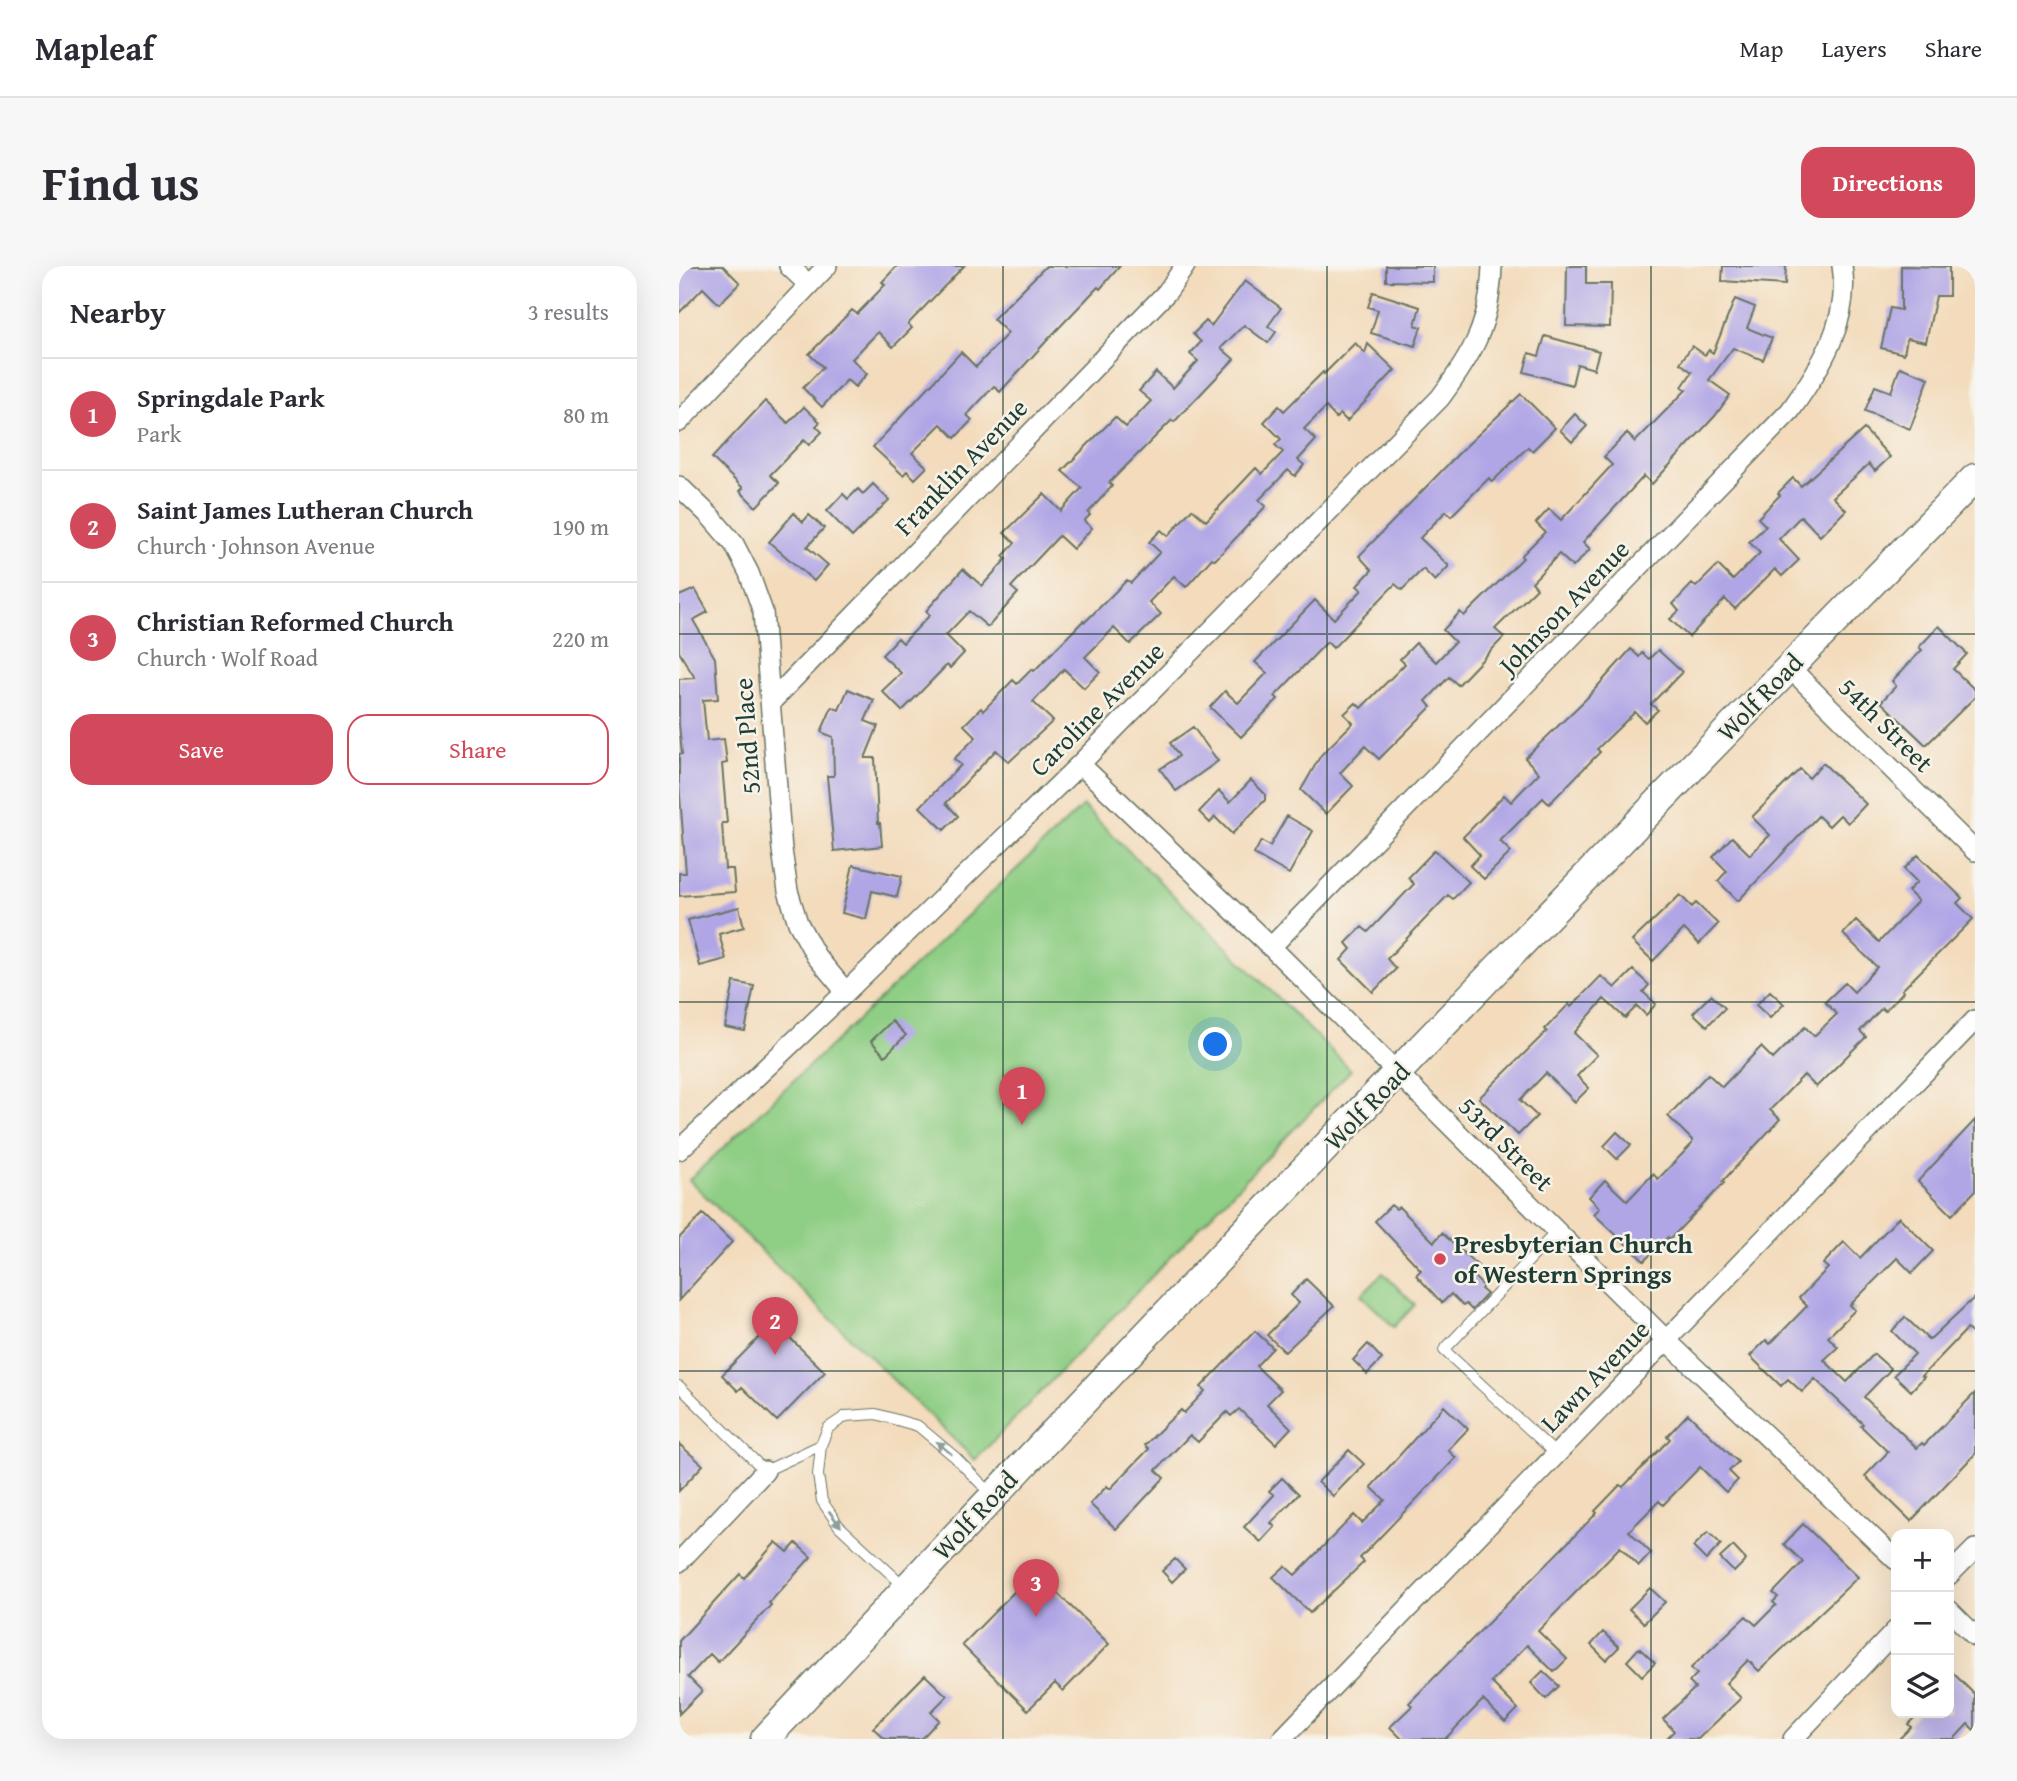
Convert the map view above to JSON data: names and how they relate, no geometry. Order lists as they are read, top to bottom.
{
  "streets": {
    "main road": ["Wolf Road"],
    "street": [
      "Franklin Avenue",
      "Johnson Avenue",
      "Caroline Avenue",
      "54th Street",
      "52nd Place",
      "53rd Street",
      "Lawn Avenue"
    ]
  },
  "crossings": [
    ["Franklin Avenue", "52nd Place"],
    ["Johnson Avenue", "53rd Street"],
    ["Wolf Road", "54th Street"],
    ["Wolf Road", "53rd Street"],
    ["Caroline Avenue", "52nd Place"],
    ["Caroline Avenue", "53rd Street"],
    ["53rd Street", "Lawn Avenue"]
  ],
  "places": ["Presbyterian Church of Western Springs"],
  "page": {
    "header": "Mapleaf",
    "nav": ["Map", "Layers", "Share"],
    "title": "Find us",
    "buttons": [
      "Directions",
      ["Save", "Share"]
    ],
    "heading": ["Nearby", "3 results"],
    "list": [
      {
        "mark": "1",
        "name": "Springdale Park",
        "note": "Park",
        "value": "80 m"
      },
      {
        "mark": "2",
        "name": "Saint James Lutheran Church",
        "note": "Church · Johnson Avenue",
        "value": "190 m"
      },
      {
        "mark": "3",
        "name": "Christian Reformed Church",
        "note": "Church · Wolf Road",
        "value": "220 m"
      }
    ],
    "pins": ["1", "2", "3"],
    "map_buttons": ["+", "−"]
  }
}
